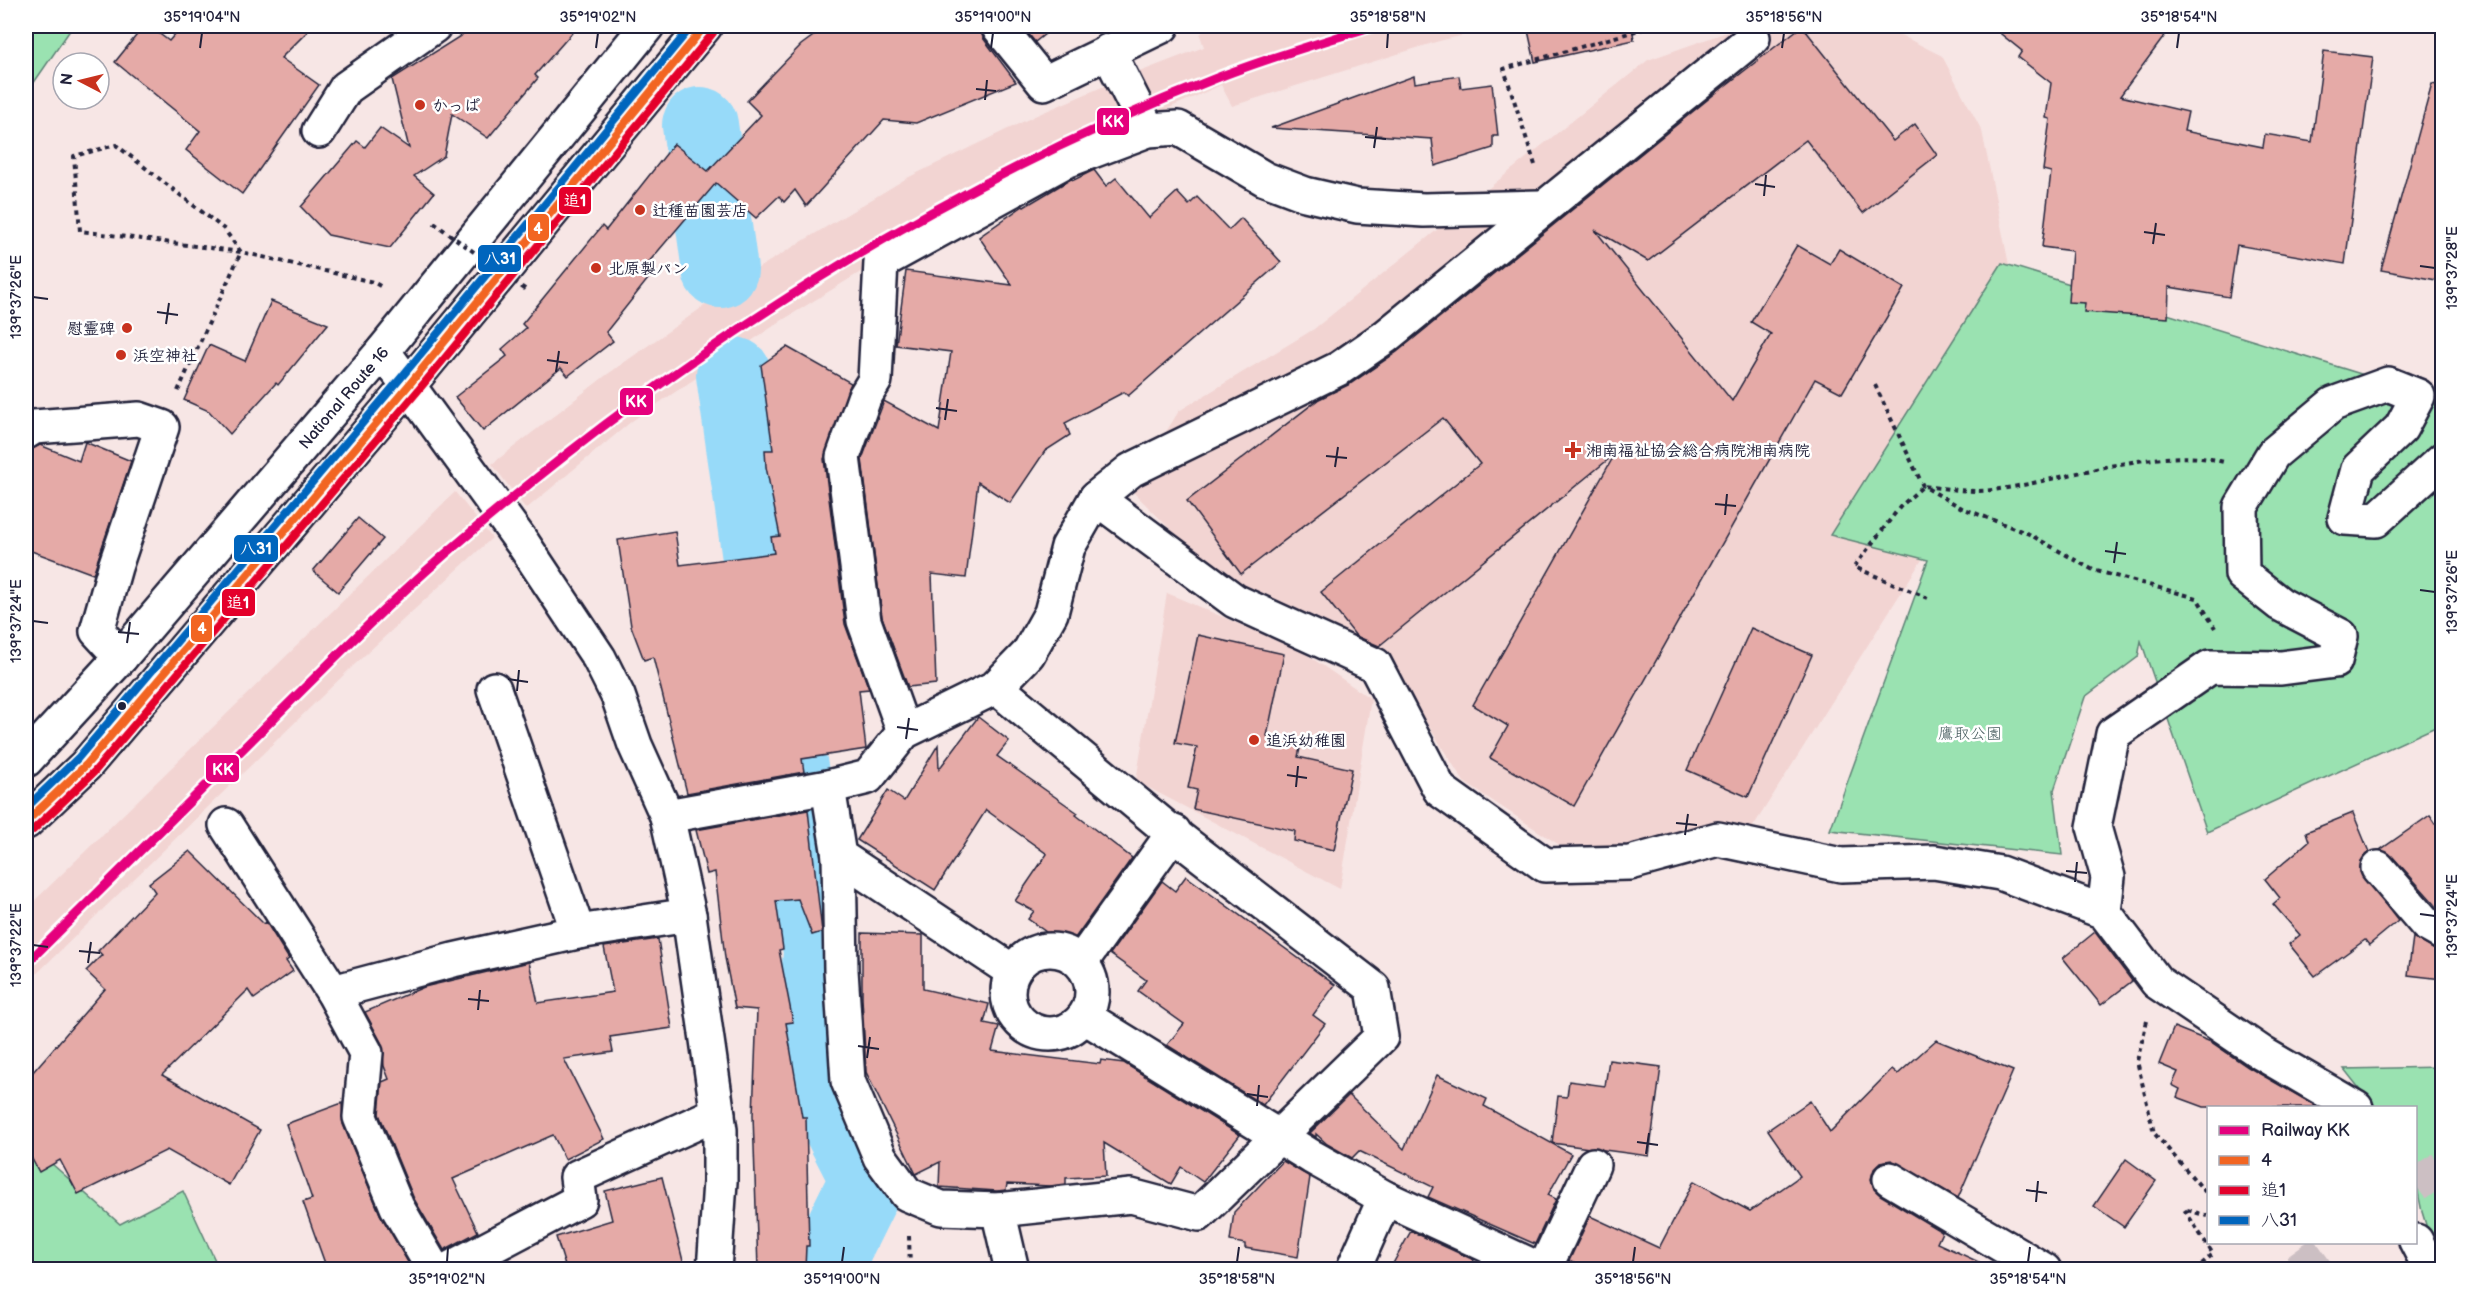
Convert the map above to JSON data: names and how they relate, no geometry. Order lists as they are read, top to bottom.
{
  "streets": {
    "main road": ["National Route 16"]
  },
  "parks": ["鷹取公園"],
  "places": {
    "other": [
      "かっぱ",
      "辻種苗園芸店",
      "北原製パン",
      "慰霊碑",
      "浜空神社",
      "追浜幼稚園"
    ],
    "health": ["湘南福祉協会総合病院湘南病院"]
  },
  "lines": [
    "rail line KK",
    "transit line 4",
    "transit line 八31",
    "transit line 追1"
  ],
  "legend": [
    "Railway KK",
    "4",
    "追1",
    "八31"
  ],
  "north": "left",
  "coordinates": [
    "35°19'04\"N",
    "35°19'02\"N",
    "35°19'00\"N",
    "35°18'58\"N",
    "35°18'56\"N",
    "35°18'54\"N",
    "139°37'28\"E",
    "139°37'26\"E",
    "139°37'24\"E",
    "139°37'22\"E"
  ]
}
